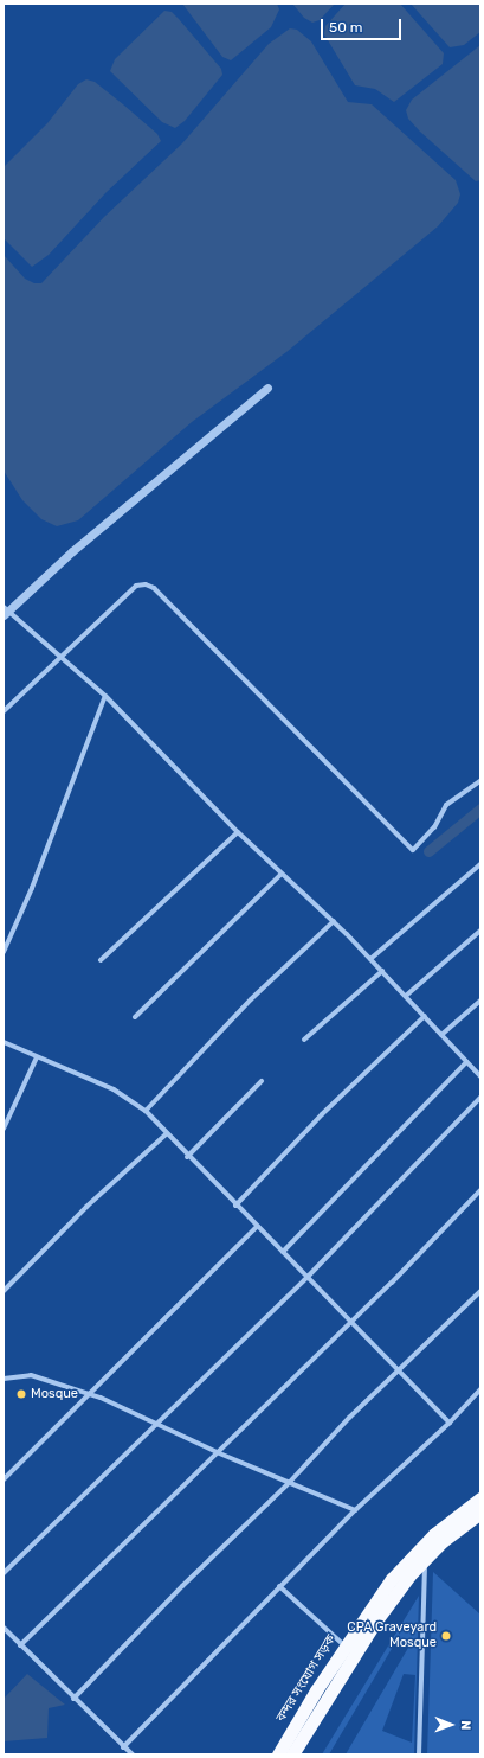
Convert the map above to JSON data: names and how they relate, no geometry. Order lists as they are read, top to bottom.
{
  "streets": {
    "highway": ["বন্দর সংযোগ সড়ক"]
  },
  "places": ["Mosque", "CPA Graveyard Mosque"],
  "scale_bar": "50 m",
  "north": "right"
}
